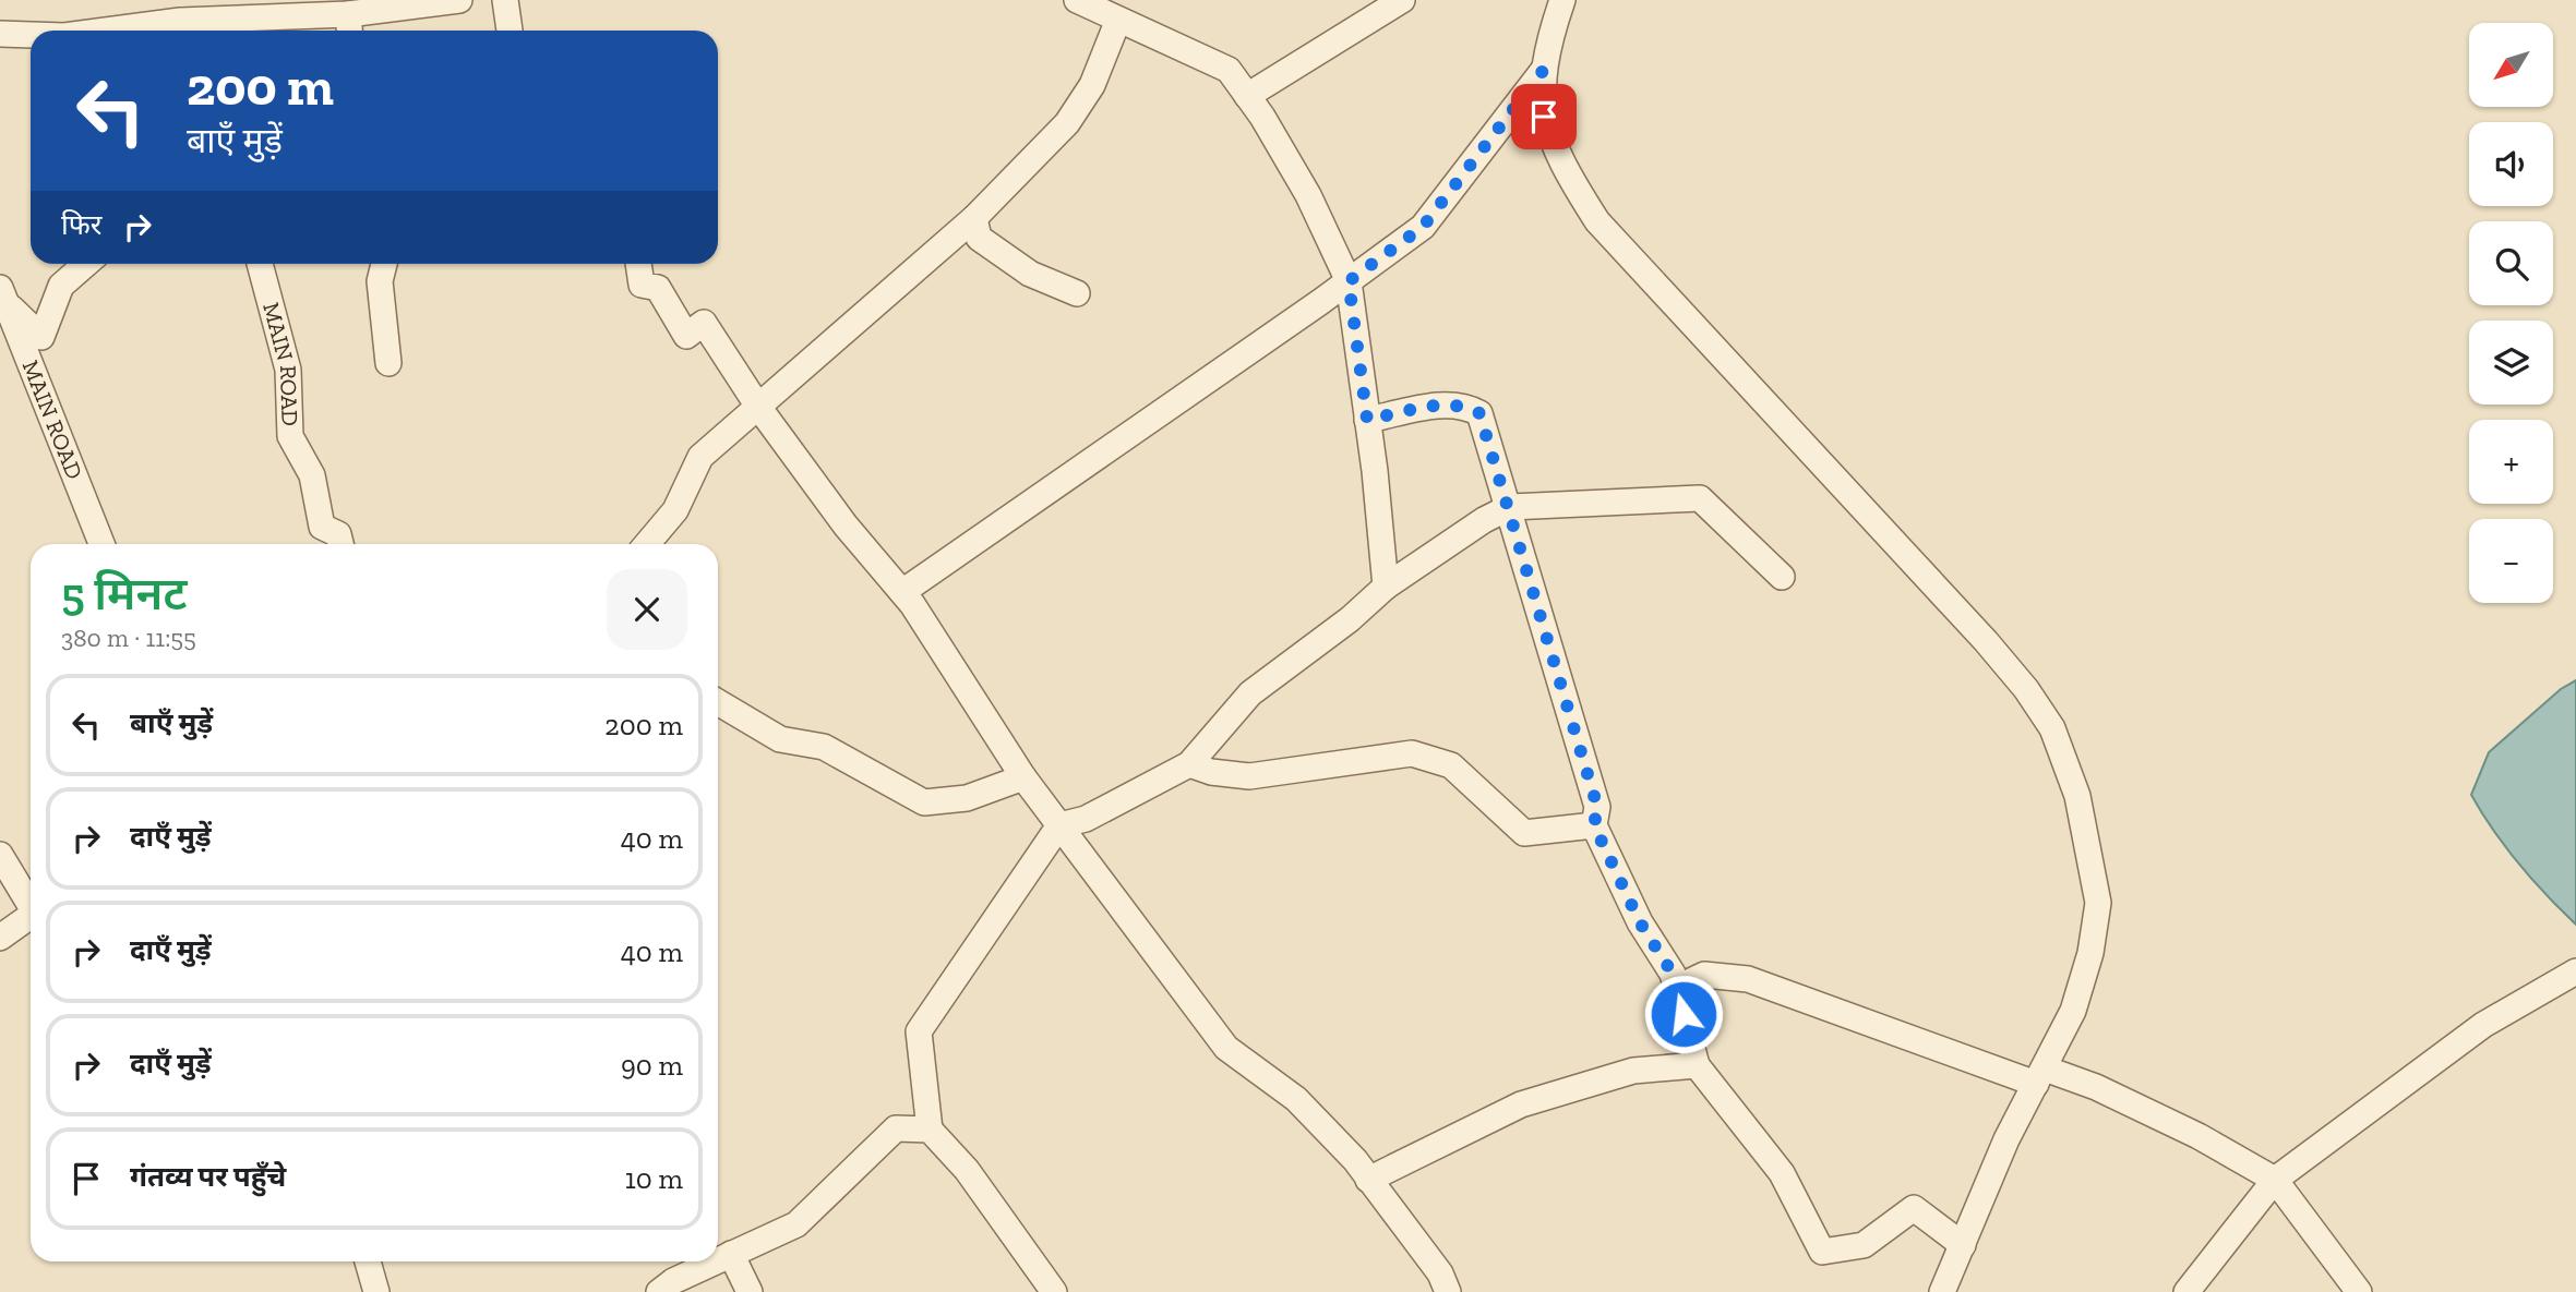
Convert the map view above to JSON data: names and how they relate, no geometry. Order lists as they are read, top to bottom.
{
  "streets": {
    "street": ["MAIN ROAD"]
  },
  "north": "bottom left",
  "page": {
    "map_buttons": ["+", "−"],
    "turn": ["200 m", "बाएँ मुड़ें"],
    "then": "फिर",
    "heading": ["5 मिनट", "380 m · 11:55"],
    "list": [
      {
        "name": "बाएँ मुड़ें",
        "value": "200 m"
      },
      {
        "name": "दाएँ मुड़ें",
        "value": "40 m"
      },
      {
        "name": "दाएँ मुड़ें",
        "value": "40 m"
      },
      {
        "name": "दाएँ मुड़ें",
        "value": "90 m"
      },
      {
        "name": "गंतव्य पर पहुँचे",
        "value": "10 m"
      }
    ]
  }
}
